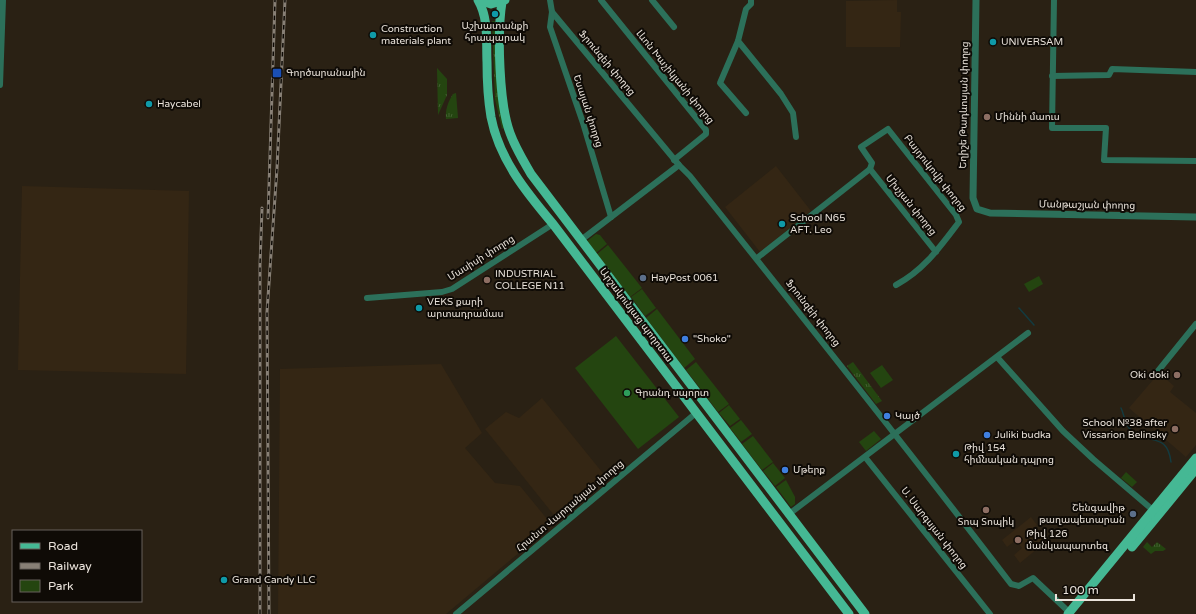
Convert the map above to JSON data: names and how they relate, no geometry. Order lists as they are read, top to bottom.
{
  "streets": {
    "main road": ["Արշակունյաց պողոտա"],
    "street": [
      "Ֆրունզեի փողոց",
      "Լևոն Խաչիկյանի փողոց",
      "Եղիշե Թադևոսյան փողոց",
      "Եսայան փողոց",
      "Բայդուկովի փողոց",
      "Մխչյան փողոց",
      "Մանթաշյան փողոց",
      "Մասիսի փողոց",
      "Հրանտ Վարդանյան փողոց",
      "Ս. Սարգսյան փողոց"
    ]
  },
  "crossings": [
    ["Ֆրունզեի փողոց", "Լևոն Խաչիկյանի փողոց"],
    ["Ֆրունզեի փողոց", "Եսայան փողոց"],
    ["Եղիշե Թադևոսյան փողոց", "Մանթաշյան փողոց"],
    ["Բայդուկովի փողոց", "Մխչյան փողոց"],
    ["Մասիսի փողոց", "Արշակունյաց պողոտա"],
    ["Արշակունյաց պողոտա", "Հրանտ Վարդանյան փողոց"]
  ],
  "places": {
    "other": [
      "Աշխատանքի հրապարակ",
      "Construction materials plant",
      "UNIVERSAM",
      "Haycabel",
      "Միննի մաուս",
      "School N65 AFT. Leo",
      "HayPost 0061",
      "INDUSTRIAL COLLEGE N11",
      "VEKS քարի արտադրամաս",
      "\"Shoko\"",
      "Oki doki",
      "Գրանդ սպորտ",
      "Կայծ",
      "School №38 after Vissarion Belinsky",
      "Juliki budka",
      "Թիվ 154 հիմնական դպրոց",
      "Մթերք",
      "Տոպ Տոպիկ",
      "Շենգավիթ թաղապետարան",
      "Թիվ 126 մանկապարտեզ",
      "Grand Candy LLC"
    ],
    "transit": ["Գործարանային"]
  },
  "legend": ["Road", "Railway", "Park"],
  "scale_bar": "100 m"
}
